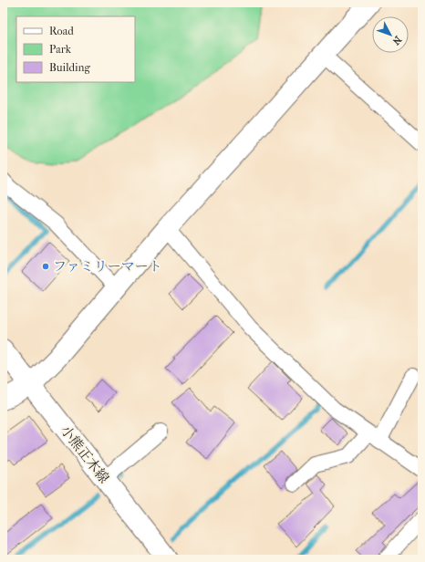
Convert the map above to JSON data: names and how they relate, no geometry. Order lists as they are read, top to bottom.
{
  "streets": {
    "street": ["小熊正木線"]
  },
  "places": ["ファミリーマート"],
  "legend": ["Road", "Park", "Building"],
  "north": "bottom right"
}
